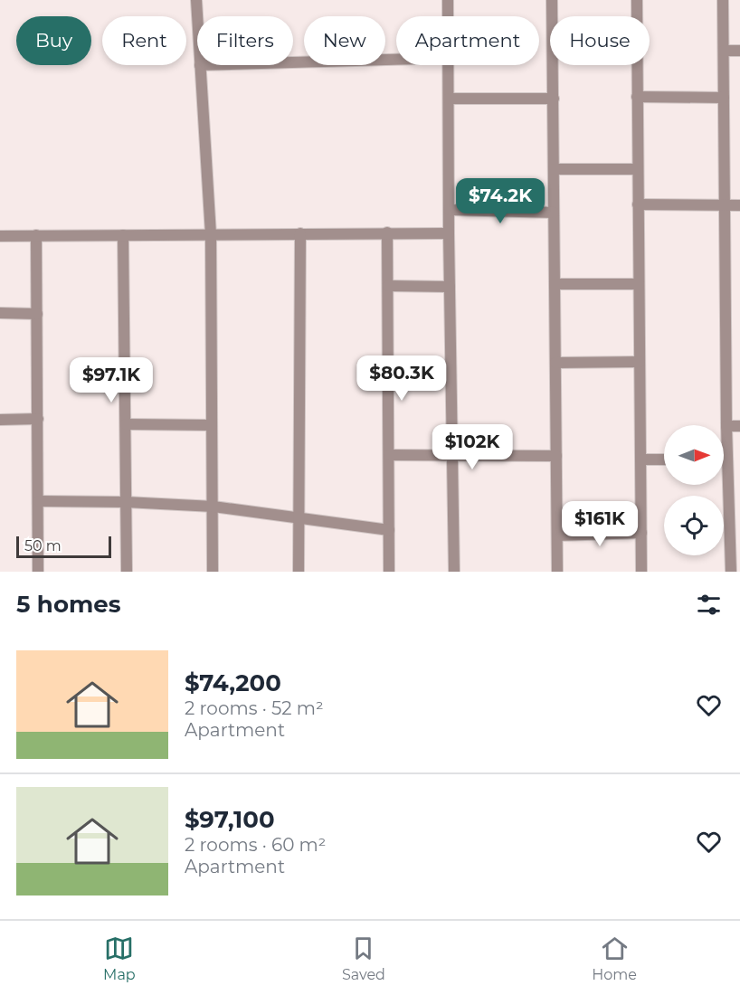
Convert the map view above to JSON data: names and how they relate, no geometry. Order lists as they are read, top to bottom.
{
  "scale_bar": "50 m",
  "north": "right",
  "page": {
    "chip": [
      "Buy",
      "Rent",
      "Filters",
      "New",
      "Apartment",
      "House"
    ],
    "price": [
      "$74.2K",
      "$80.3K",
      "$97.1K",
      "$102K",
      "$161K"
    ],
    "scale": "50 m",
    "heading": "5 homes",
    "list": [
      {
        "name": "$74,200",
        "note": "2 rooms · 52 m² · Apartment"
      },
      {
        "name": "$97,100",
        "note": "2 rooms · 60 m² · Apartment"
      }
    ],
    "tabs": ["Map", "Saved", "Home"]
  }
}
